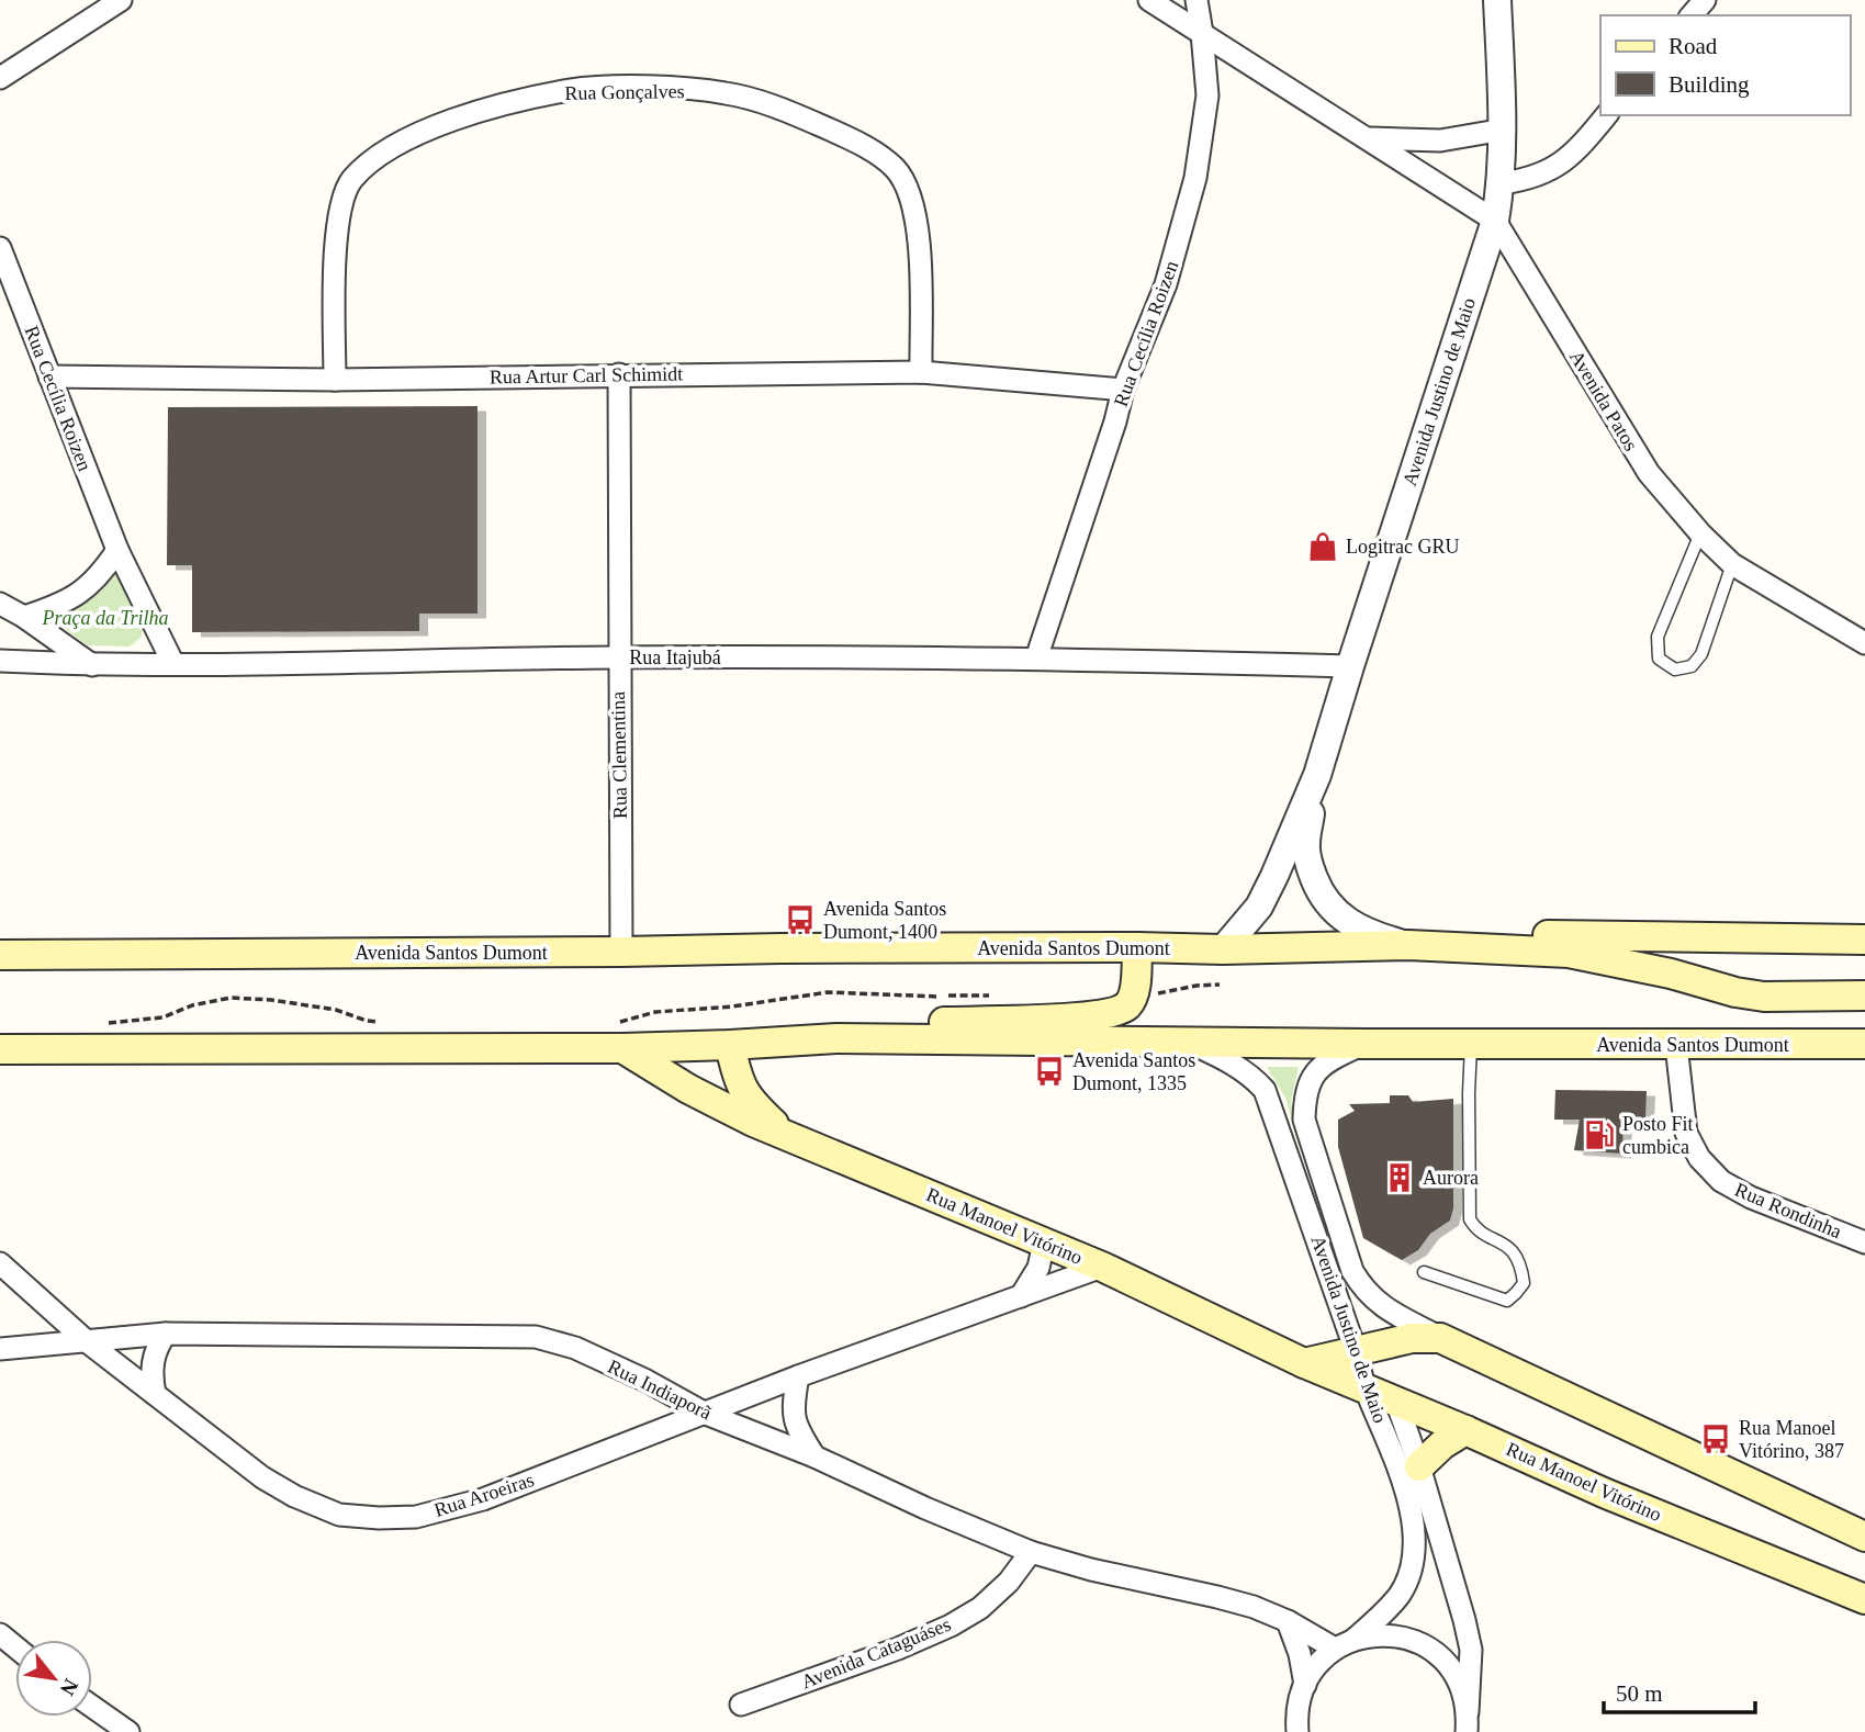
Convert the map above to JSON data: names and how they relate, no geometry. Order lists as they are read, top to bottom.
{
  "streets": {
    "main road": ["Avenida Santos Dumont", "Rua Manoel Vitórino"],
    "street": [
      "Rua Gonçalves",
      "Rua Cecília Roizen",
      "Rua Artur Carl Schimidt",
      "Avenida Justino de Maio",
      "Avenida Patos",
      "Rua Itajubá",
      "Rua Clementina",
      "Rua Rondinha",
      "Rua Indiaporã",
      "Rua Aroeiras",
      "Avenida Cataguáses"
    ]
  },
  "crossings": [
    ["Rua Gonçalves", "Rua Artur Carl Schimidt"],
    ["Rua Cecília Roizen", "Rua Artur Carl Schimidt"],
    ["Rua Cecília Roizen", "Avenida Patos"],
    ["Rua Cecília Roizen", "Rua Itajubá"],
    ["Rua Artur Carl Schimidt", "Rua Clementina"],
    ["Avenida Justino de Maio", "Avenida Patos"],
    ["Avenida Justino de Maio", "Rua Itajubá"],
    ["Avenida Justino de Maio", "Avenida Santos Dumont"],
    ["Avenida Justino de Maio", "Rua Manoel Vitórino"],
    ["Avenida Justino de Maio", "Rua Indiaporã"],
    ["Rua Itajubá", "Rua Clementina"],
    ["Rua Clementina", "Avenida Santos Dumont"],
    ["Avenida Santos Dumont", "Rua Rondinha"],
    ["Avenida Santos Dumont", "Rua Manoel Vitórino"],
    ["Rua Manoel Vitórino", "Rua Aroeiras"],
    ["Rua Indiaporã", "Rua Aroeiras"],
    ["Rua Indiaporã", "Avenida Cataguáses"]
  ],
  "parks": ["Praça da Trilha"],
  "places": {
    "shop": ["Logitrac GRU"],
    "bus stop": ["Avenida Santos Dumont, 1400", "Avenida Santos Dumont, 1335", "Rua Manoel Vitórino, 387"],
    "fuel station": ["Posto Fit cumbica"],
    "building": ["Aurora"]
  },
  "legend": ["Road", "Building"],
  "scale_bar": "50 m",
  "north": "bottom right"
}
